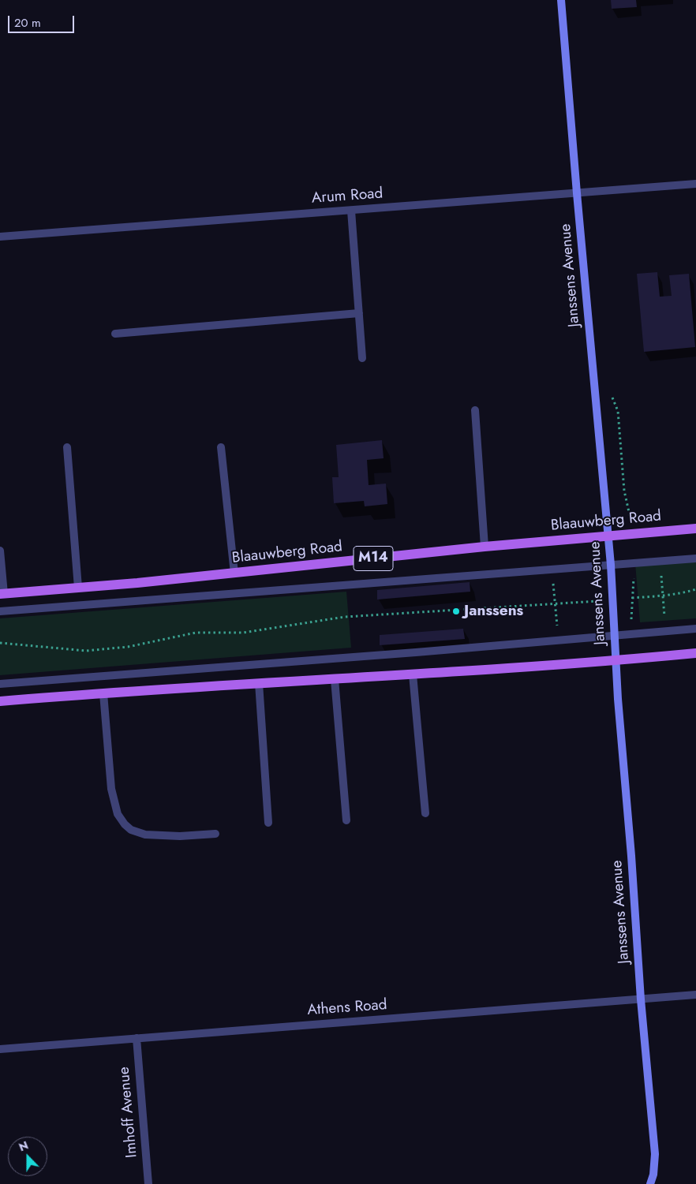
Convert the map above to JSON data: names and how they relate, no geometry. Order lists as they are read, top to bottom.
{
  "streets": {
    "main road": ["Blaauwberg Road", "M14"],
    "street": [
      "Arum Road",
      "Janssens Avenue",
      "Athens Road",
      "Imhoff Avenue"
    ]
  },
  "crossings": [
    ["Arum Road", "Janssens Avenue"],
    ["Janssens Avenue", "Blaauwberg Road"],
    ["Janssens Avenue", "Athens Road"],
    ["Athens Road", "Imhoff Avenue"]
  ],
  "places": ["Janssens"],
  "scale_bar": "20 m",
  "north": "top"
}
